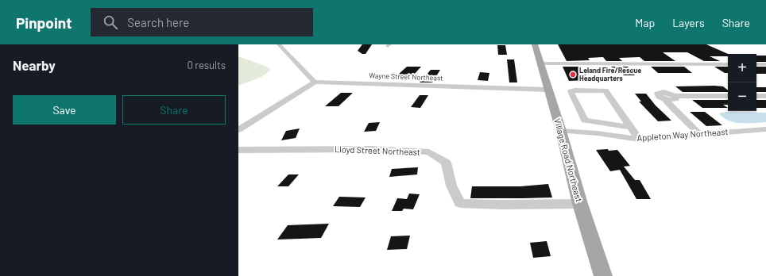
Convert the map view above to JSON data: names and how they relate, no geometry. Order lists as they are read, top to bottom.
{
  "streets": {
    "main road": ["Village Road Northeast"],
    "street": ["Wayne Street Northeast", "Appleton Way Northeast", "Lloyd Street Northeast"]
  },
  "crossings": [
    ["Wayne Street Northeast", "Village Road Northeast"],
    ["Appleton Way Northeast", "Village Road Northeast"],
    ["Lloyd Street Northeast", "Village Road Northeast"]
  ],
  "places": ["Leland Fire/Rescue Headquarters"],
  "page": {
    "header": "Pinpoint",
    "search": "Search here",
    "nav": ["Map", "Layers", "Share"],
    "heading": ["Nearby", "0 results"],
    "map_buttons": ["+", "−"],
    "buttons": ["Save", "Share"]
  }
}
